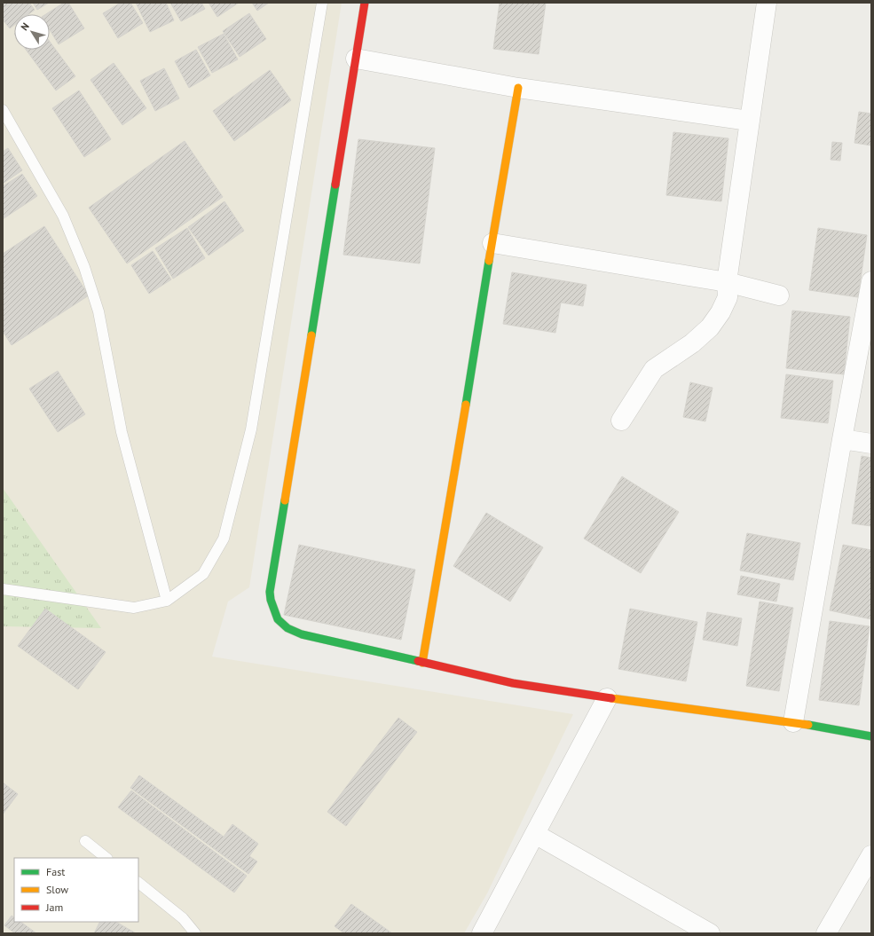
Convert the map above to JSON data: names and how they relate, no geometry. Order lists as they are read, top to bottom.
{
  "legend": ["Fast", "Slow", "Jam"],
  "north": "top left"
}
